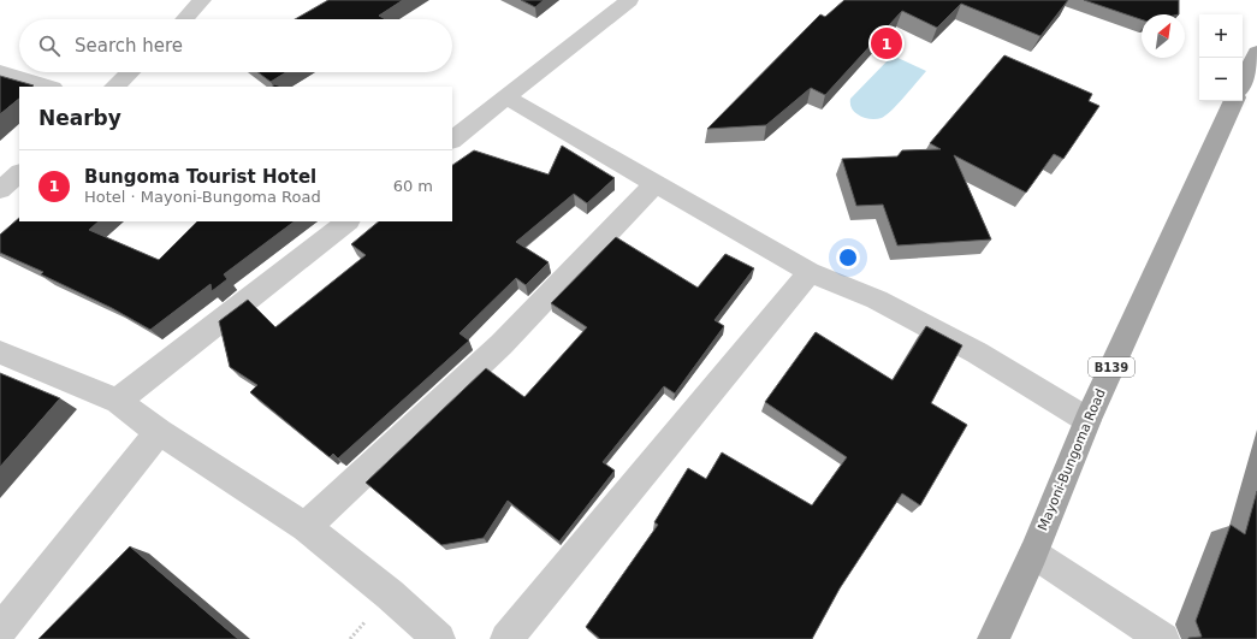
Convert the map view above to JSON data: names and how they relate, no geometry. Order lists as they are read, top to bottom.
{
  "streets": {
    "main road": ["B139", "Mayoni-Bungoma Road"]
  },
  "north": "top right",
  "page": {
    "map_buttons": ["+", "−"],
    "search": "Search here",
    "pins": "1",
    "heading": "Nearby",
    "list": [
      {
        "mark": "1",
        "name": "Bungoma Tourist Hotel",
        "note": "Hotel · Mayoni-Bungoma Road",
        "value": "60 m"
      }
    ]
  }
}
